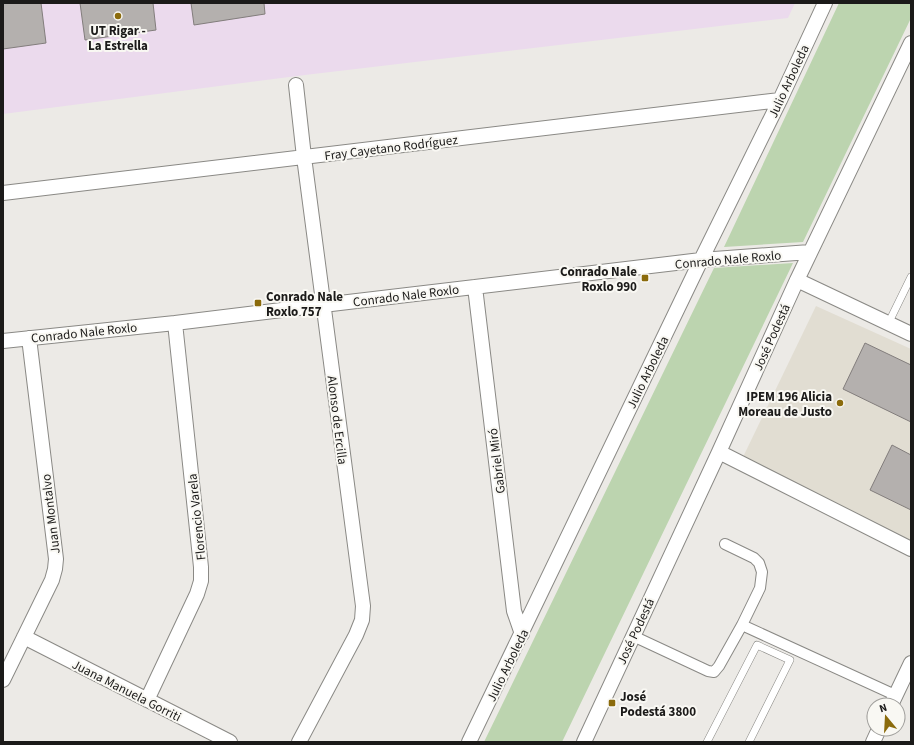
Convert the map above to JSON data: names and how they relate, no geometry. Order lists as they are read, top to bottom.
{
  "streets": {
    "street": [
      "Julio Arboleda",
      "Fray Cayetano Rodríguez",
      "Conrado Nale Roxlo",
      "José Podestá",
      "Alonso de Ercilla",
      "Gabriel Miró",
      "Juan Montalvo",
      "Florencio Varela",
      "Juana Manuela Gorriti"
    ]
  },
  "crossings": [
    ["Julio Arboleda", "Fray Cayetano Rodríguez"],
    ["Julio Arboleda", "Conrado Nale Roxlo"],
    ["Julio Arboleda", "Gabriel Miró"],
    ["Fray Cayetano Rodríguez", "Alonso de Ercilla"],
    ["Conrado Nale Roxlo", "José Podestá"],
    ["Conrado Nale Roxlo", "Alonso de Ercilla"],
    ["Conrado Nale Roxlo", "Gabriel Miró"],
    ["Conrado Nale Roxlo", "Juan Montalvo"],
    ["Conrado Nale Roxlo", "Florencio Varela"],
    ["Juan Montalvo", "Juana Manuela Gorriti"],
    ["Florencio Varela", "Juana Manuela Gorriti"]
  ],
  "places": {
    "other": ["UT Rigar - La Estrella", "IPEM 196 Alicia Moreau de Justo"],
    "transit": ["Conrado Nale Roxlo 990", "Conrado Nale Roxlo 757", "José Podestá 3800"]
  },
  "north": "top"
}
